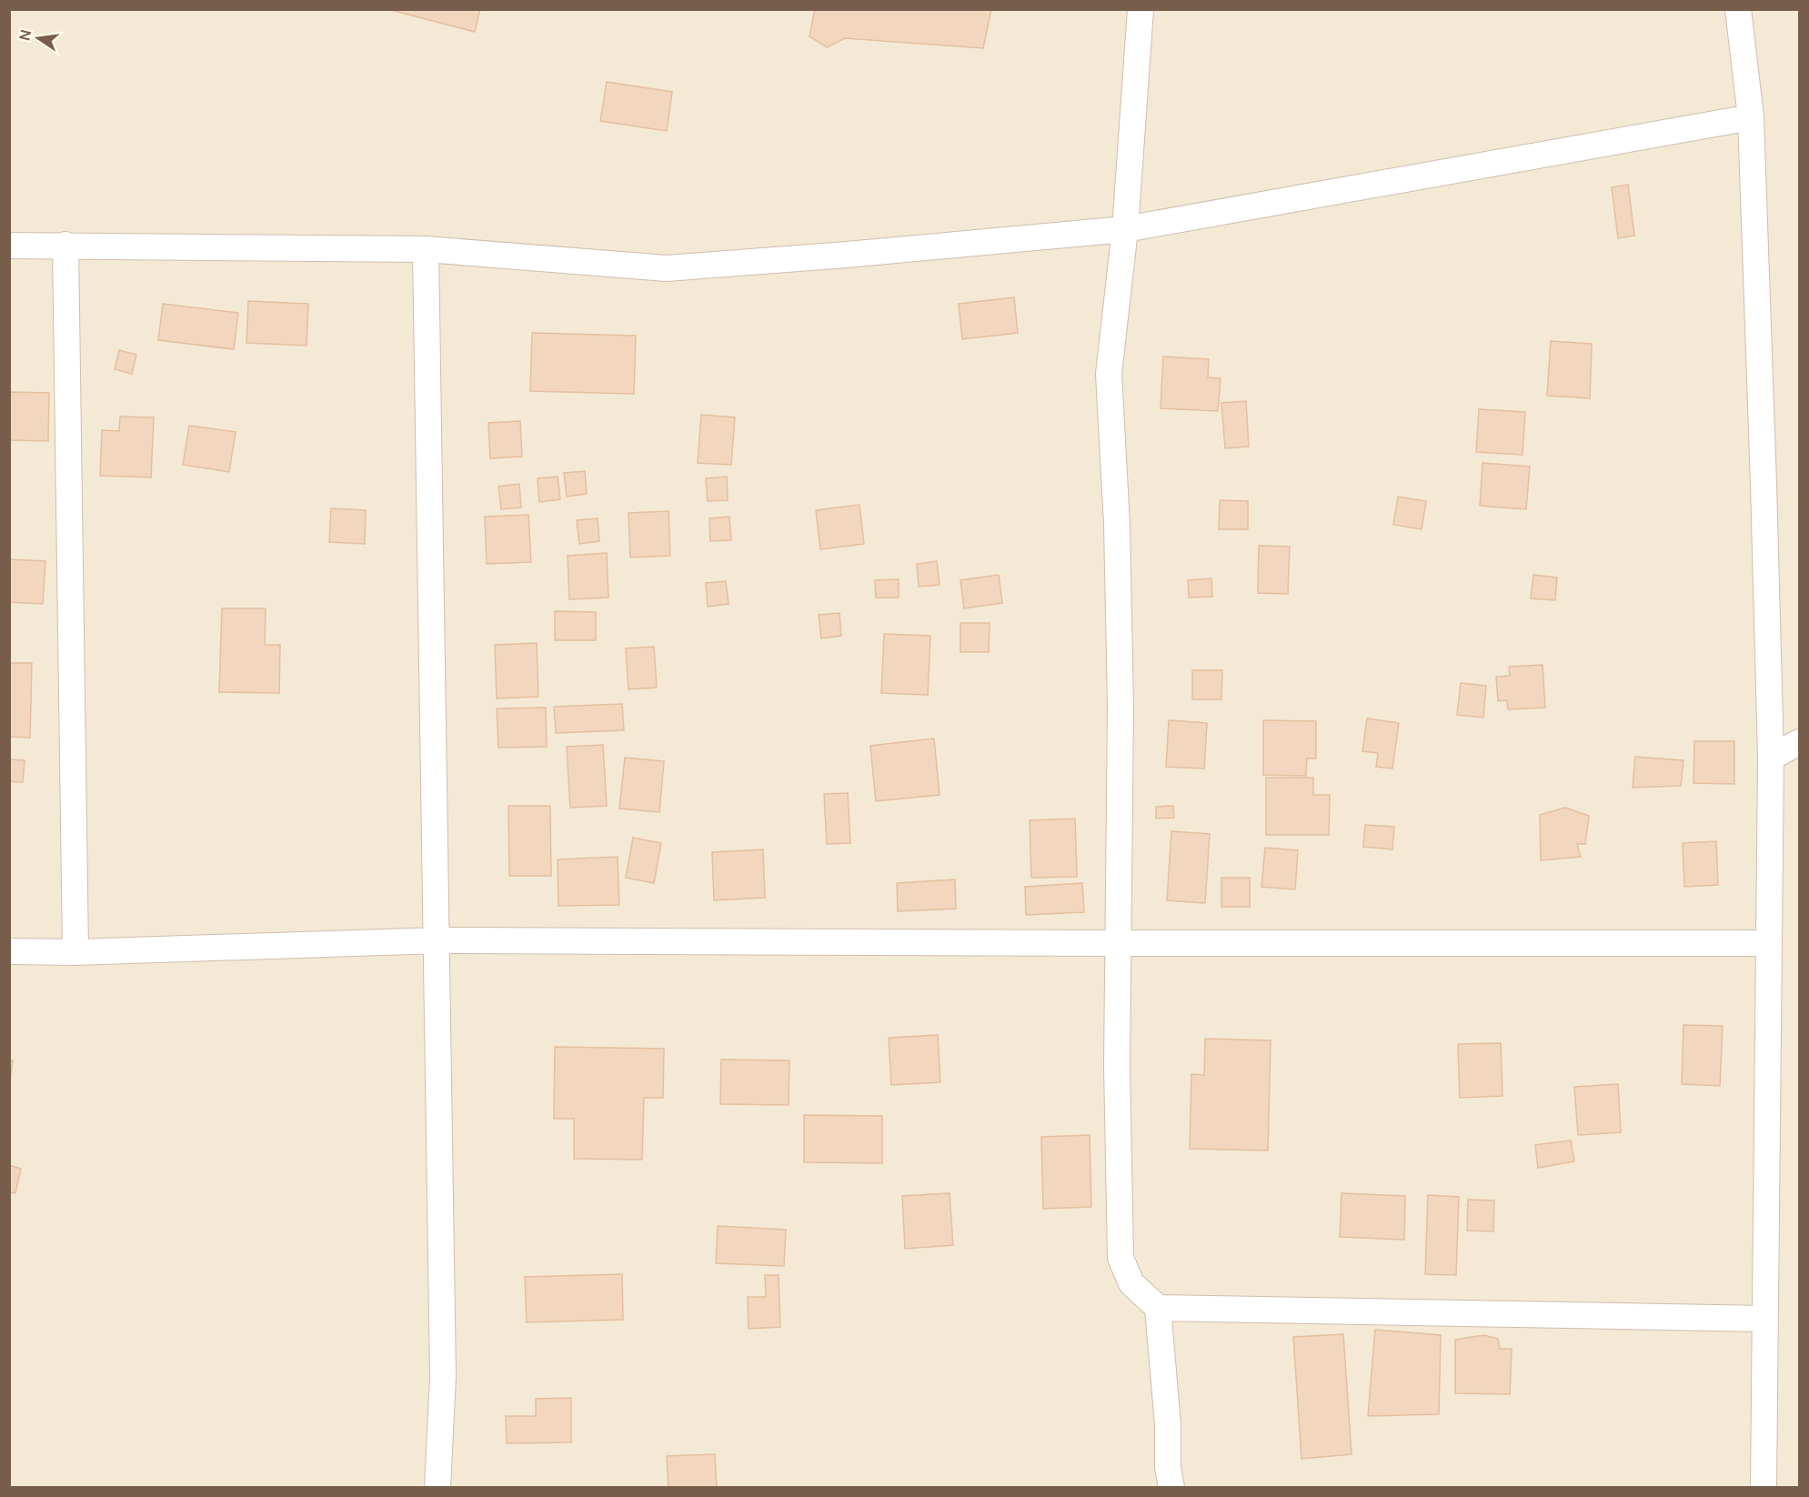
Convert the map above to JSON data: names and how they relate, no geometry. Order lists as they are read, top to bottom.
{
  "north": "left"
}
